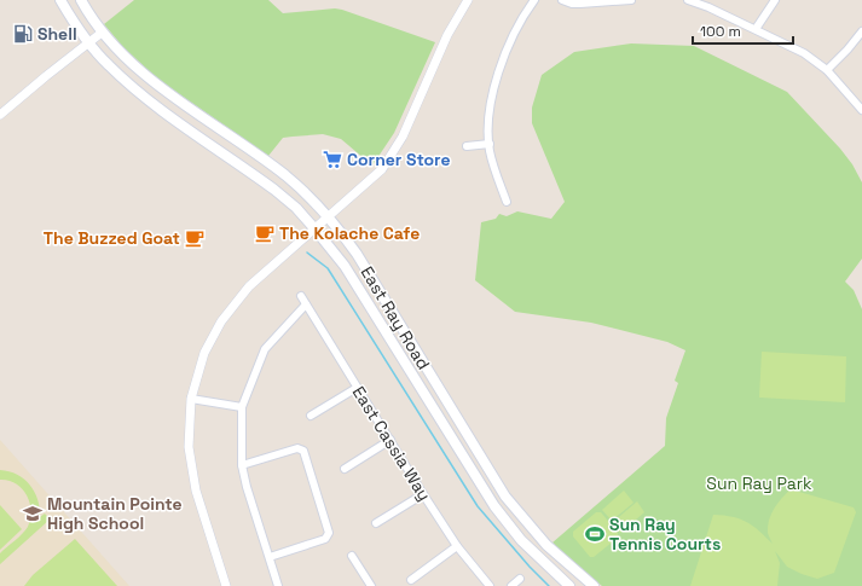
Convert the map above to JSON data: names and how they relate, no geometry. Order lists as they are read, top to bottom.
{
  "streets": {
    "main road": ["East Ray Road"],
    "street": ["East Cassia Way"]
  },
  "parks": ["Sun Ray Park"],
  "places": {
    "fuel station": ["Shell"],
    "supermarket": ["Corner Store"],
    "cafe": ["The Kolache Cafe", "The Buzzed Goat"],
    "school or university": ["Mountain Pointe High School"],
    "sports": ["Sun Ray Tennis Courts"]
  },
  "scale_bar": "100 m"
}
